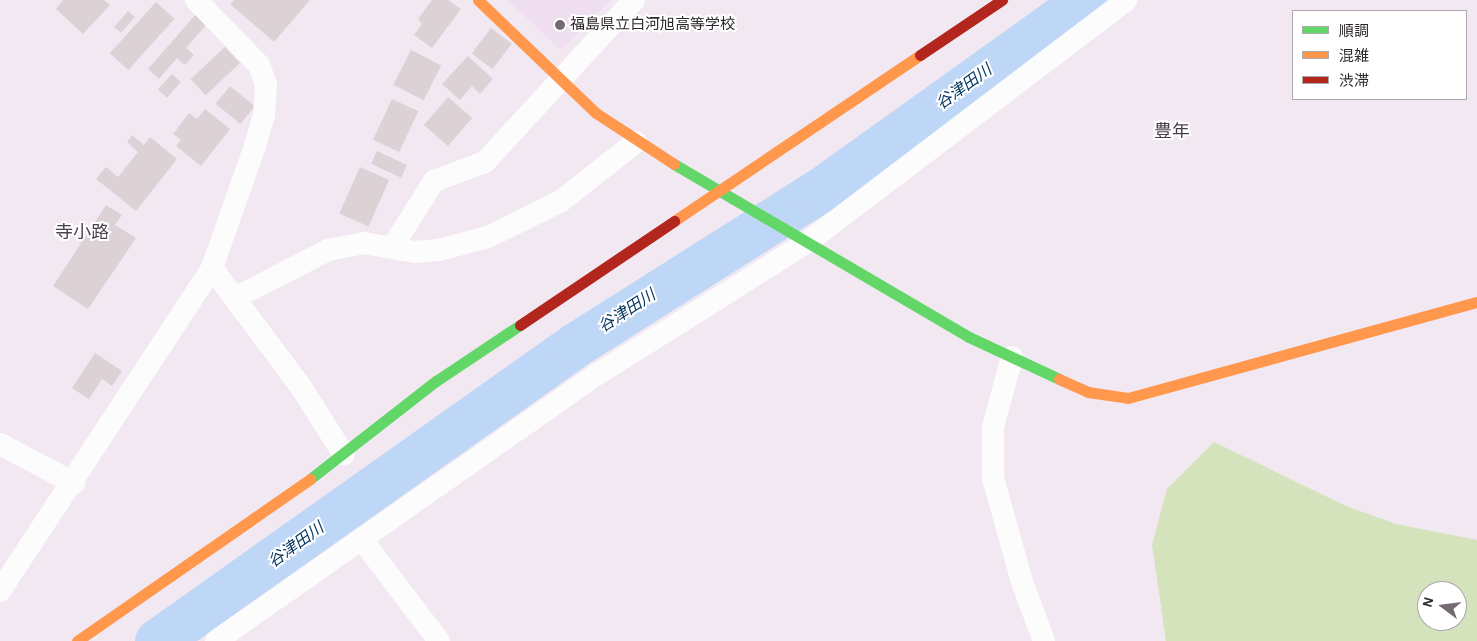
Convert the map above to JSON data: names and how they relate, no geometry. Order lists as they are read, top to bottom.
{
  "districts": ["豊年", "寺小路"],
  "water": ["谷津田川"],
  "places": ["福島県立白河旭高等学校"],
  "legend": ["順調", "混雑", "渋滞"],
  "north": "left"
}
